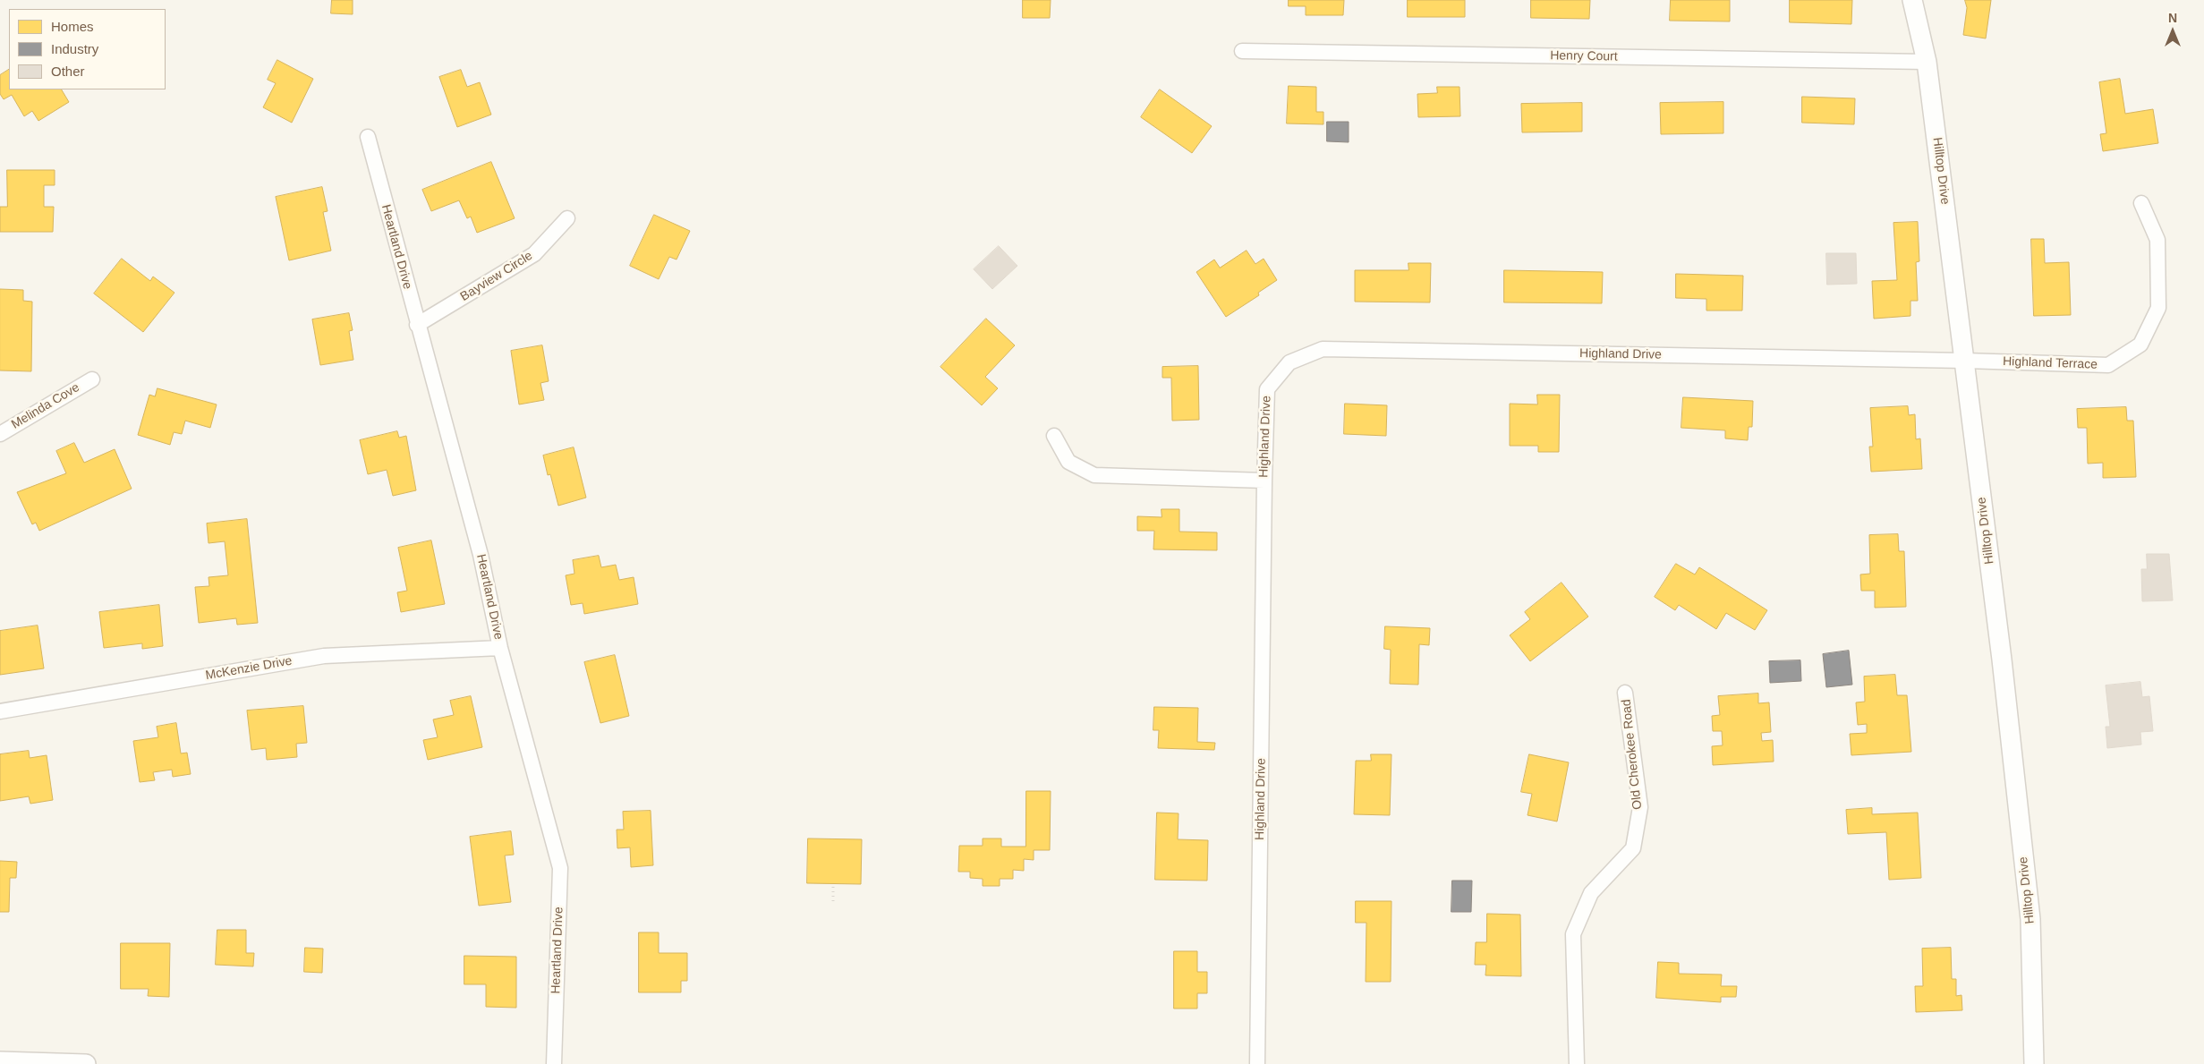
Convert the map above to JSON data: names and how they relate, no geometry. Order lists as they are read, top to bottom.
{
  "streets": {
    "street": [
      "Henry Court",
      "Hilltop Drive",
      "Heartland Drive",
      "Bayview Circle",
      "Highland Drive",
      "Highland Terrace",
      "Melinda Cove",
      "McKenzie Drive",
      "Old Cherokee Road"
    ]
  },
  "crossings": [
    ["Henry Court", "Hilltop Drive"],
    ["Hilltop Drive", "Highland Drive"],
    ["Hilltop Drive", "Highland Terrace"],
    ["Heartland Drive", "Bayview Circle"],
    ["Heartland Drive", "McKenzie Drive"],
    ["Highland Drive", "Highland Terrace"]
  ],
  "legend": ["Homes", "Industry", "Other"],
  "north": "top"
}
